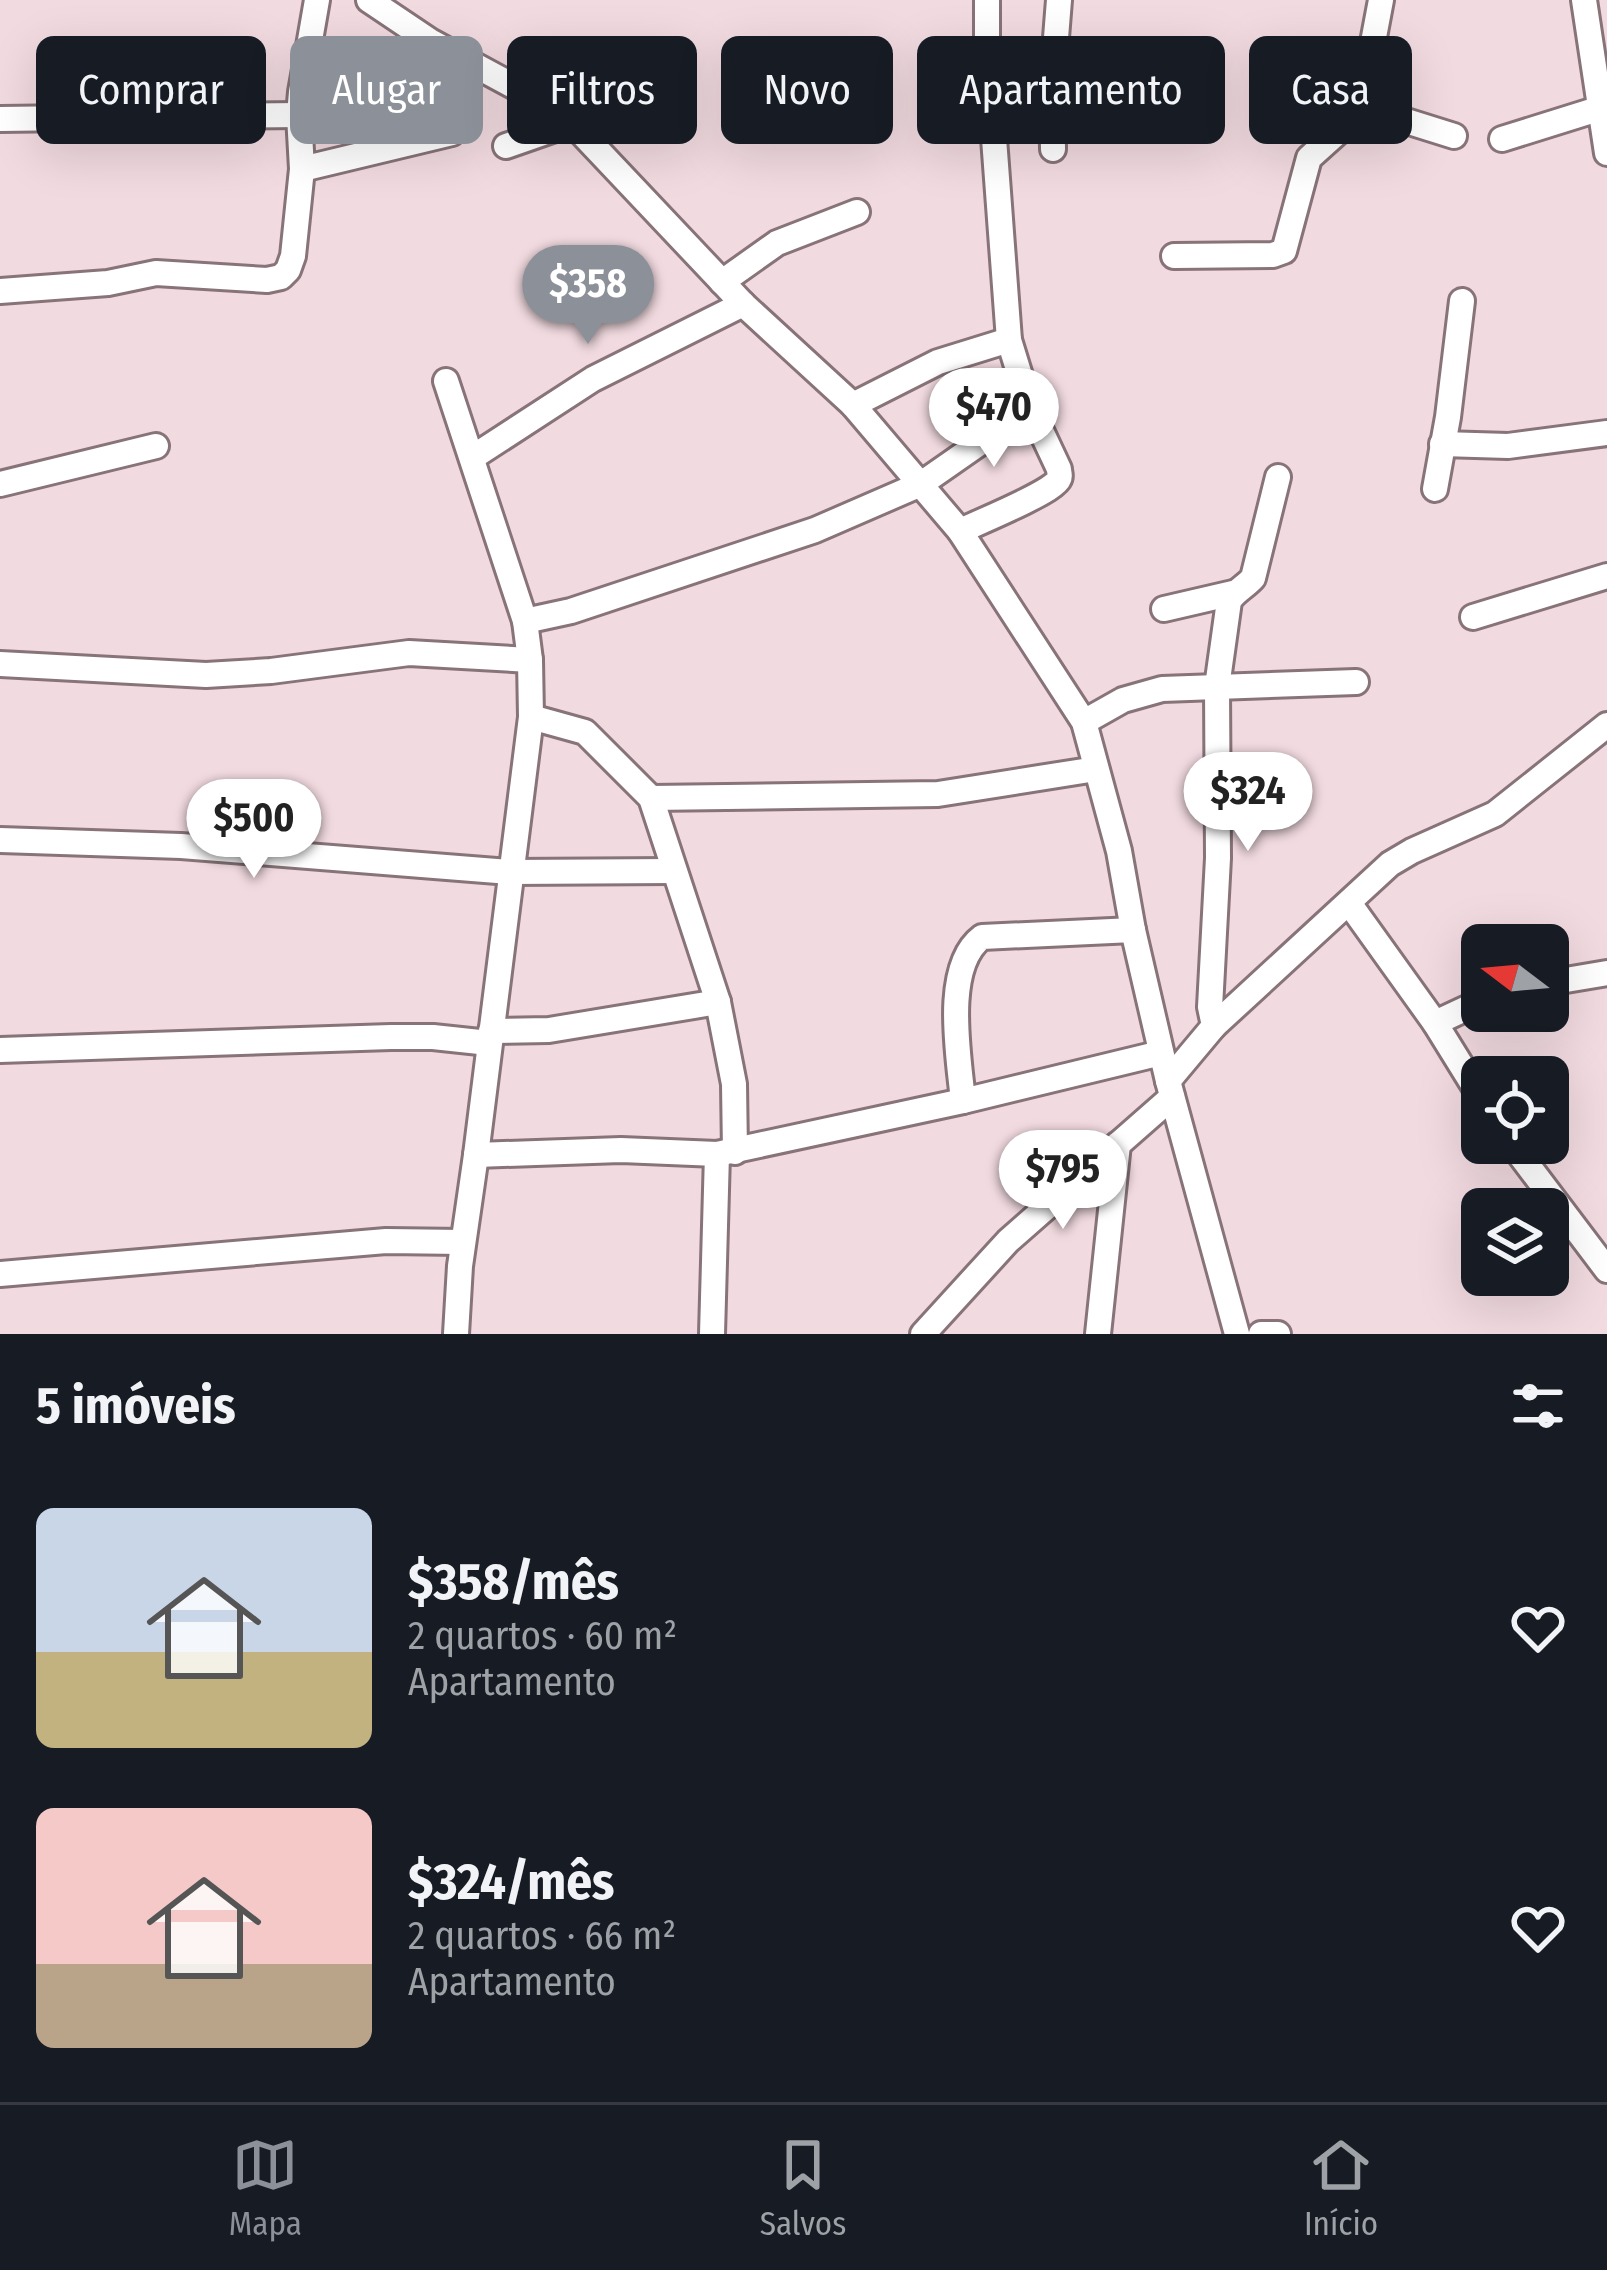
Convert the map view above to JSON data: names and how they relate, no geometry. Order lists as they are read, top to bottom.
{
  "north": "left",
  "page": {
    "chip": [
      "Comprar",
      "Alugar",
      "Filtros",
      "Novo",
      "Apartamento",
      "Casa"
    ],
    "price": [
      "$358",
      "$470",
      "$324",
      "$500",
      "$795"
    ],
    "heading": "5 imóveis",
    "list": [
      {
        "name": "$358/mês",
        "note": "2 quartos · 60 m² · Apartamento"
      },
      {
        "name": "$324/mês",
        "note": "2 quartos · 66 m² · Apartamento"
      }
    ],
    "tabs": ["Mapa", "Salvos", "Início"]
  }
}
